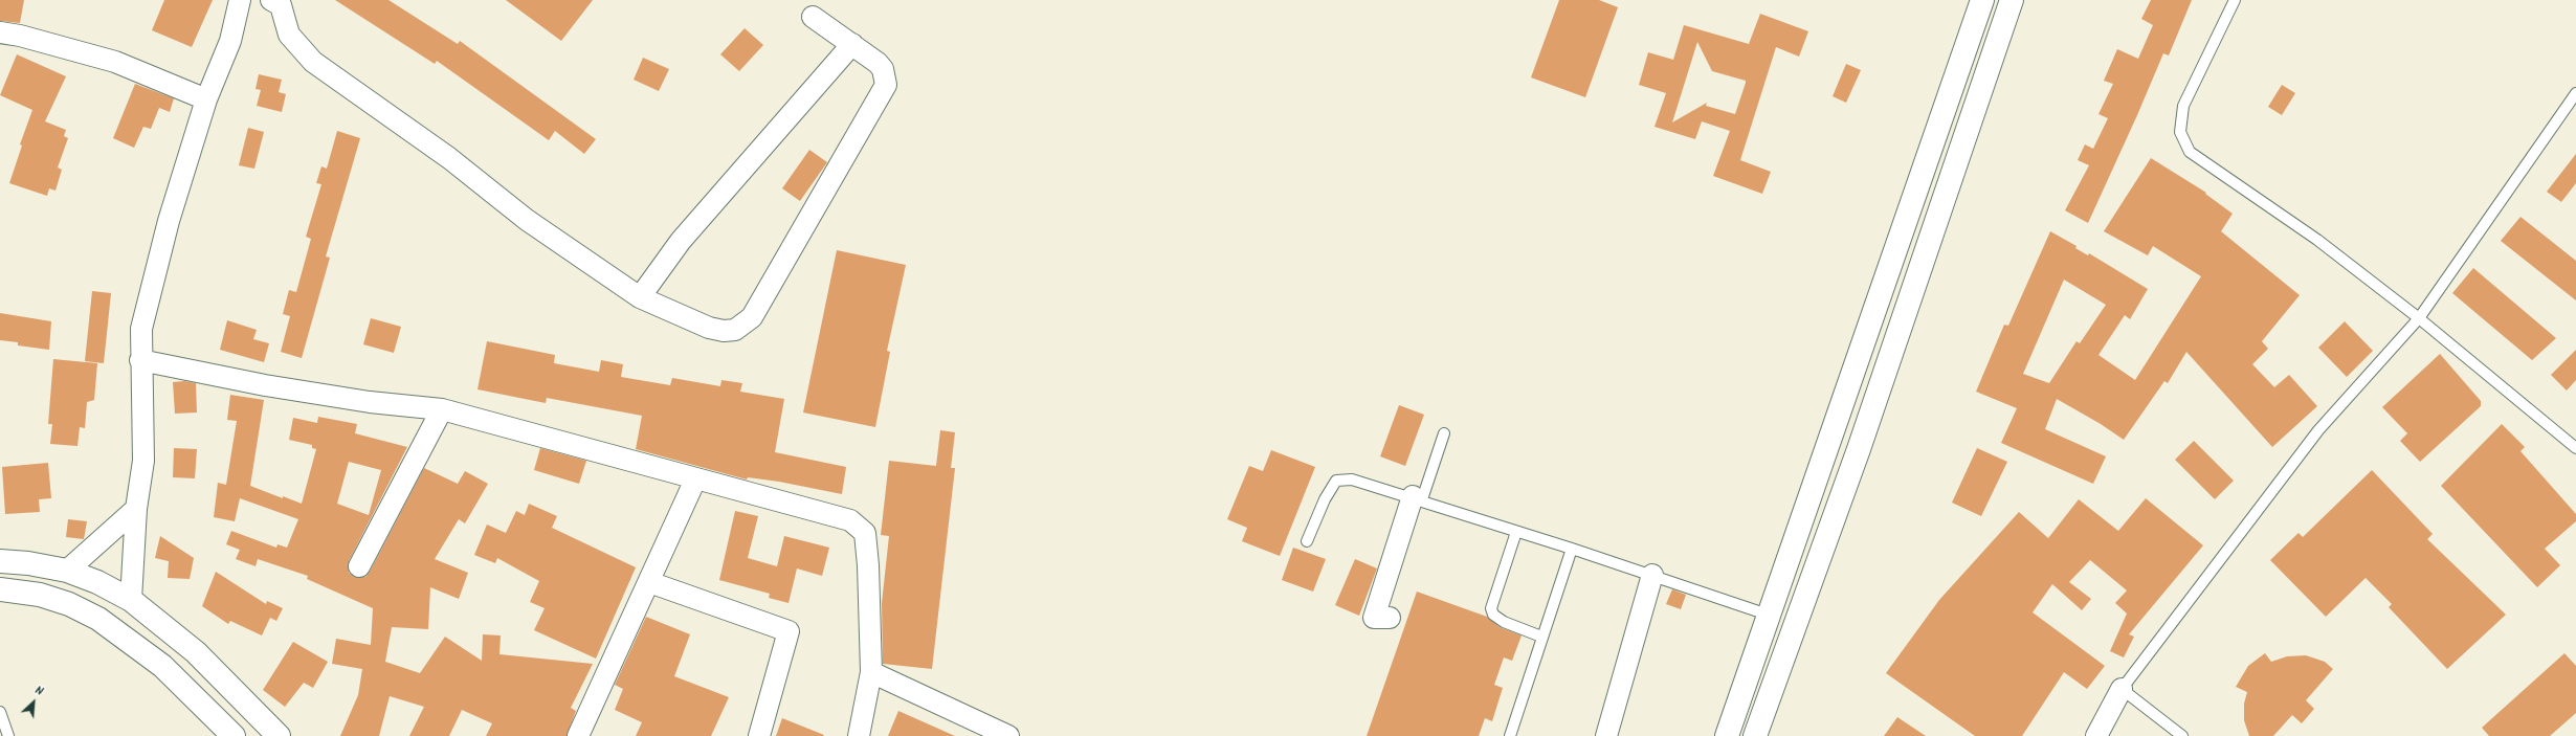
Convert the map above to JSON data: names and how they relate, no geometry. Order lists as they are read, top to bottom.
{
  "north": "top right"
}
